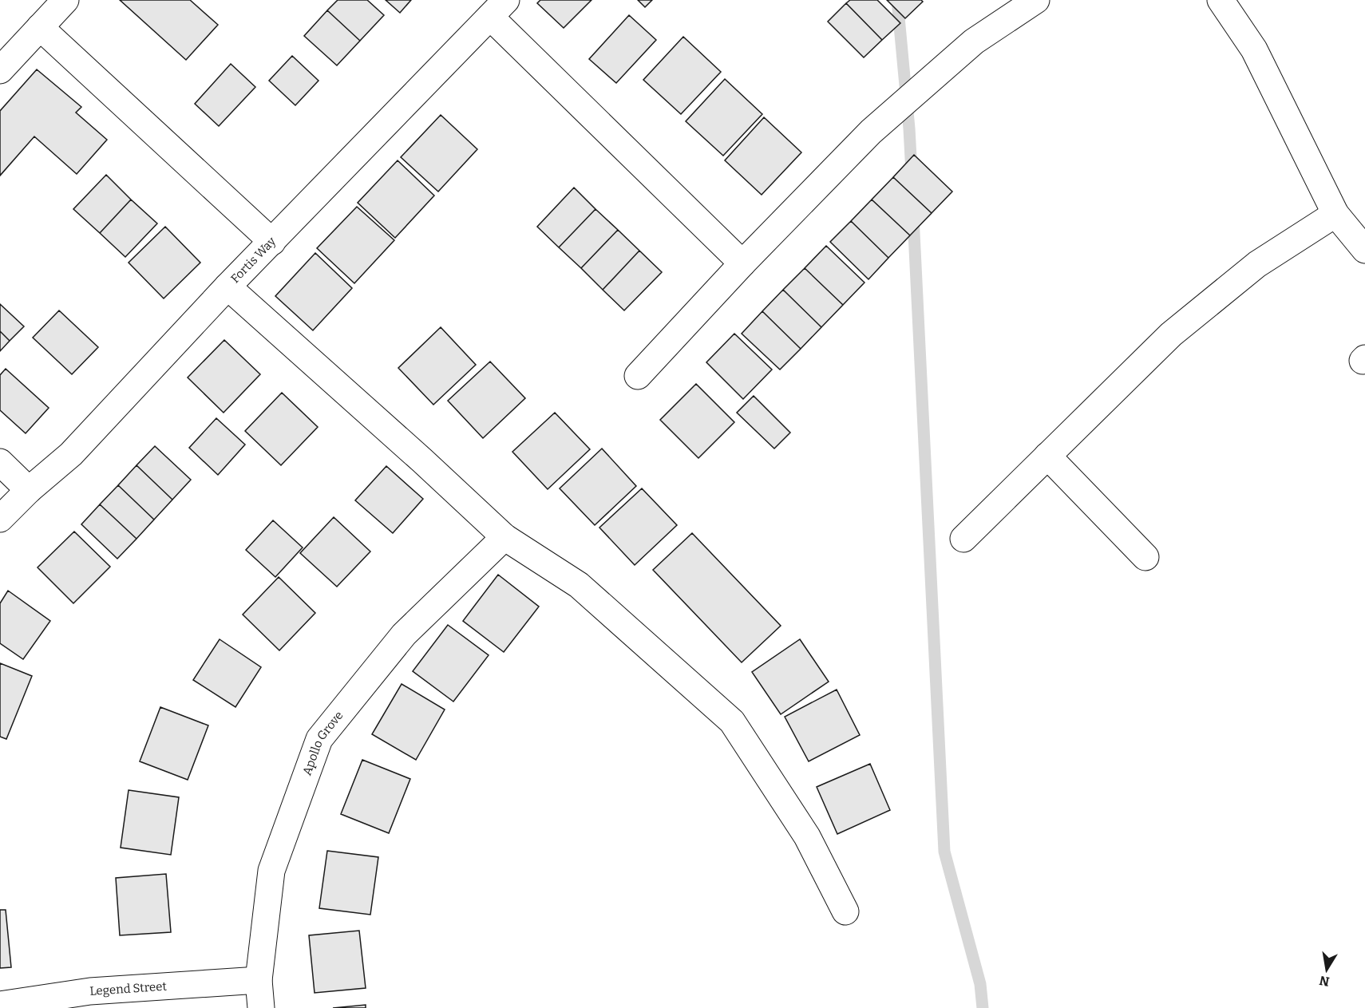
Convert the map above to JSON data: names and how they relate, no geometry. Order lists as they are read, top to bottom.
{
  "streets": {
    "street": ["Fortis Way", "Apollo Grove", "Legend Street"]
  },
  "crossings": [
    ["Apollo Grove", "Legend Street"]
  ],
  "north": "bottom"
}
